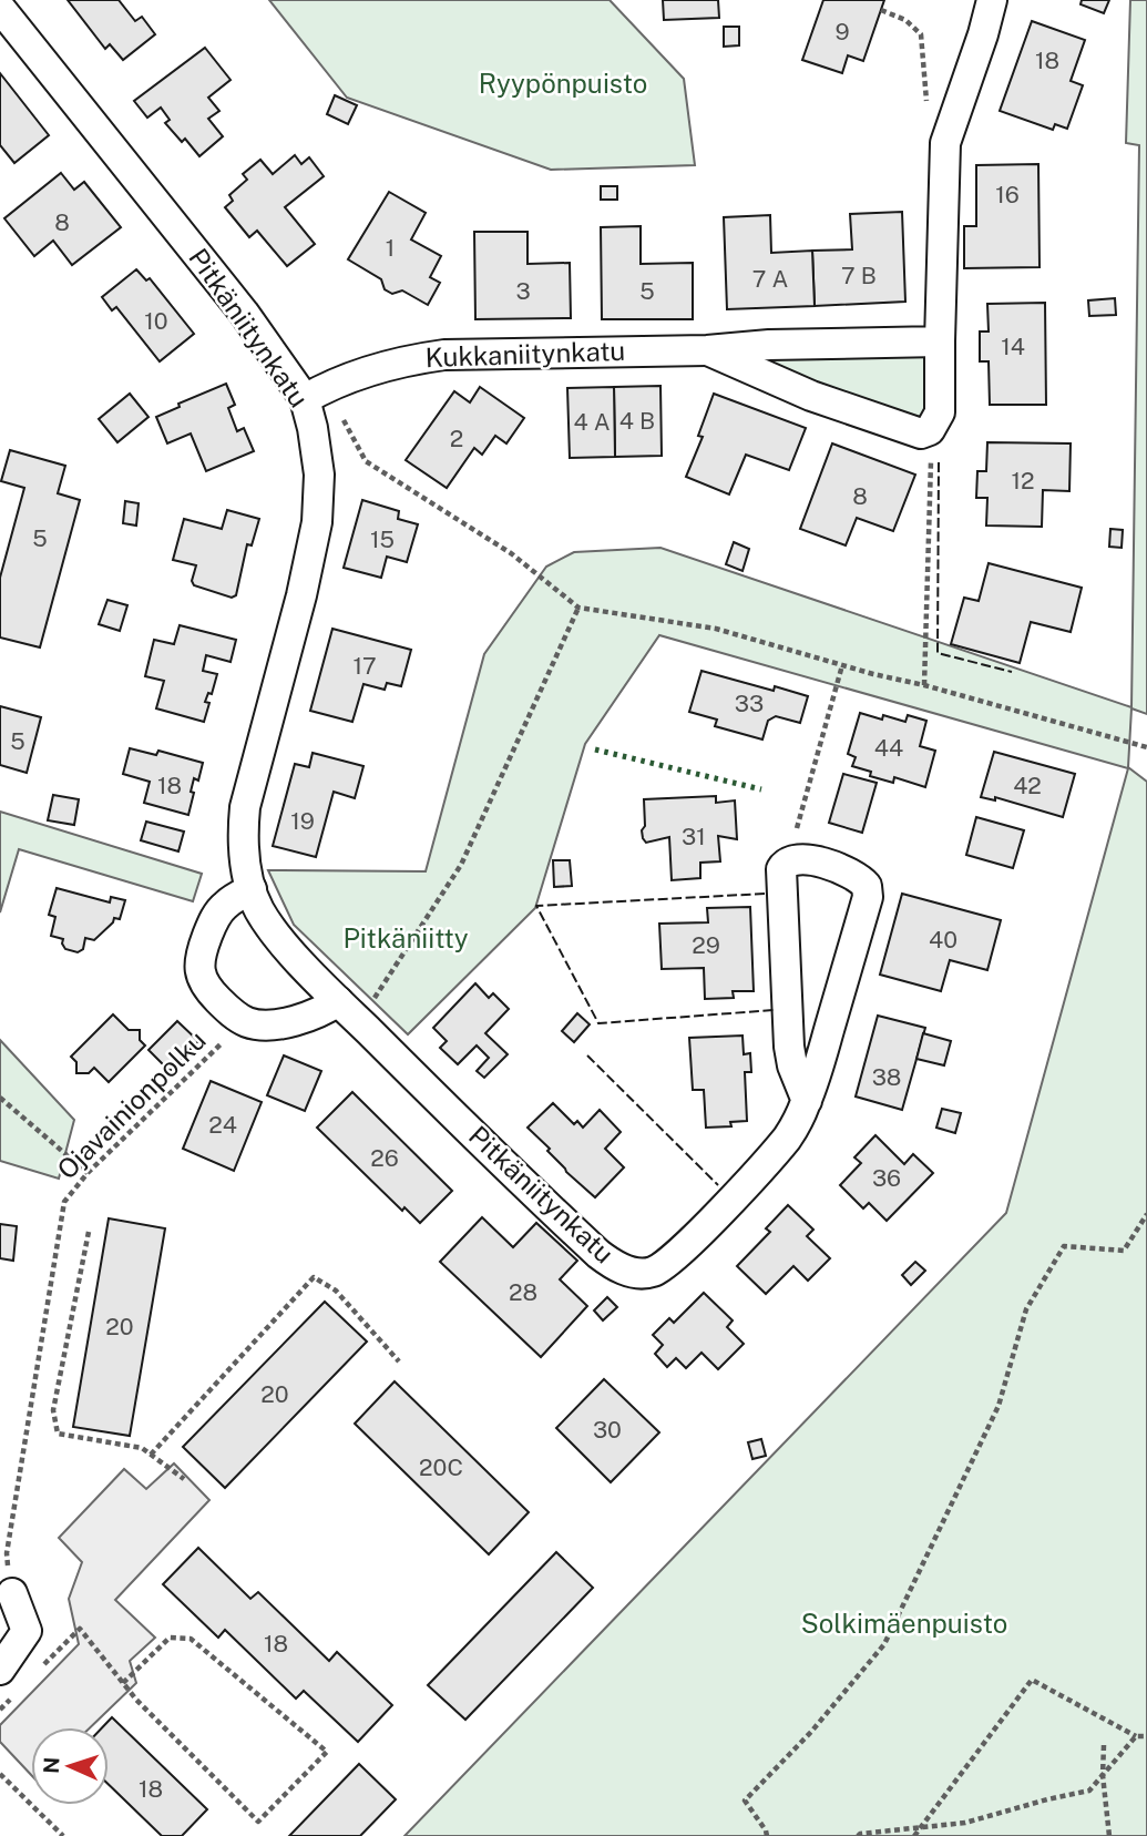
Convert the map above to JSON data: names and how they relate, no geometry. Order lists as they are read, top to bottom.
{
  "streets": {
    "street": ["Pitkäniitynkatu", "Kukkaniitynkatu"],
    "path": ["Ojavainionpolku"]
  },
  "crossings": [
    ["Pitkäniitynkatu", "Kukkaniitynkatu"]
  ],
  "parks": ["Ryypönpuisto", "Pitkäniitty", "Solkimäenpuisto"],
  "house_numbers": [
    "9",
    "18",
    "16",
    "8",
    "1",
    "7 B",
    "7 A",
    "3",
    "5",
    "10",
    "14",
    "4 B",
    "4 A",
    "2",
    "12",
    "8",
    "5",
    "15",
    "17",
    "33",
    "5",
    "44",
    "18",
    "42",
    "19",
    "31",
    "40",
    "29",
    "38",
    "24",
    "26",
    "36",
    "28",
    "20",
    "20",
    "30",
    "20C",
    "18",
    "18"
  ],
  "north": "left"
}
